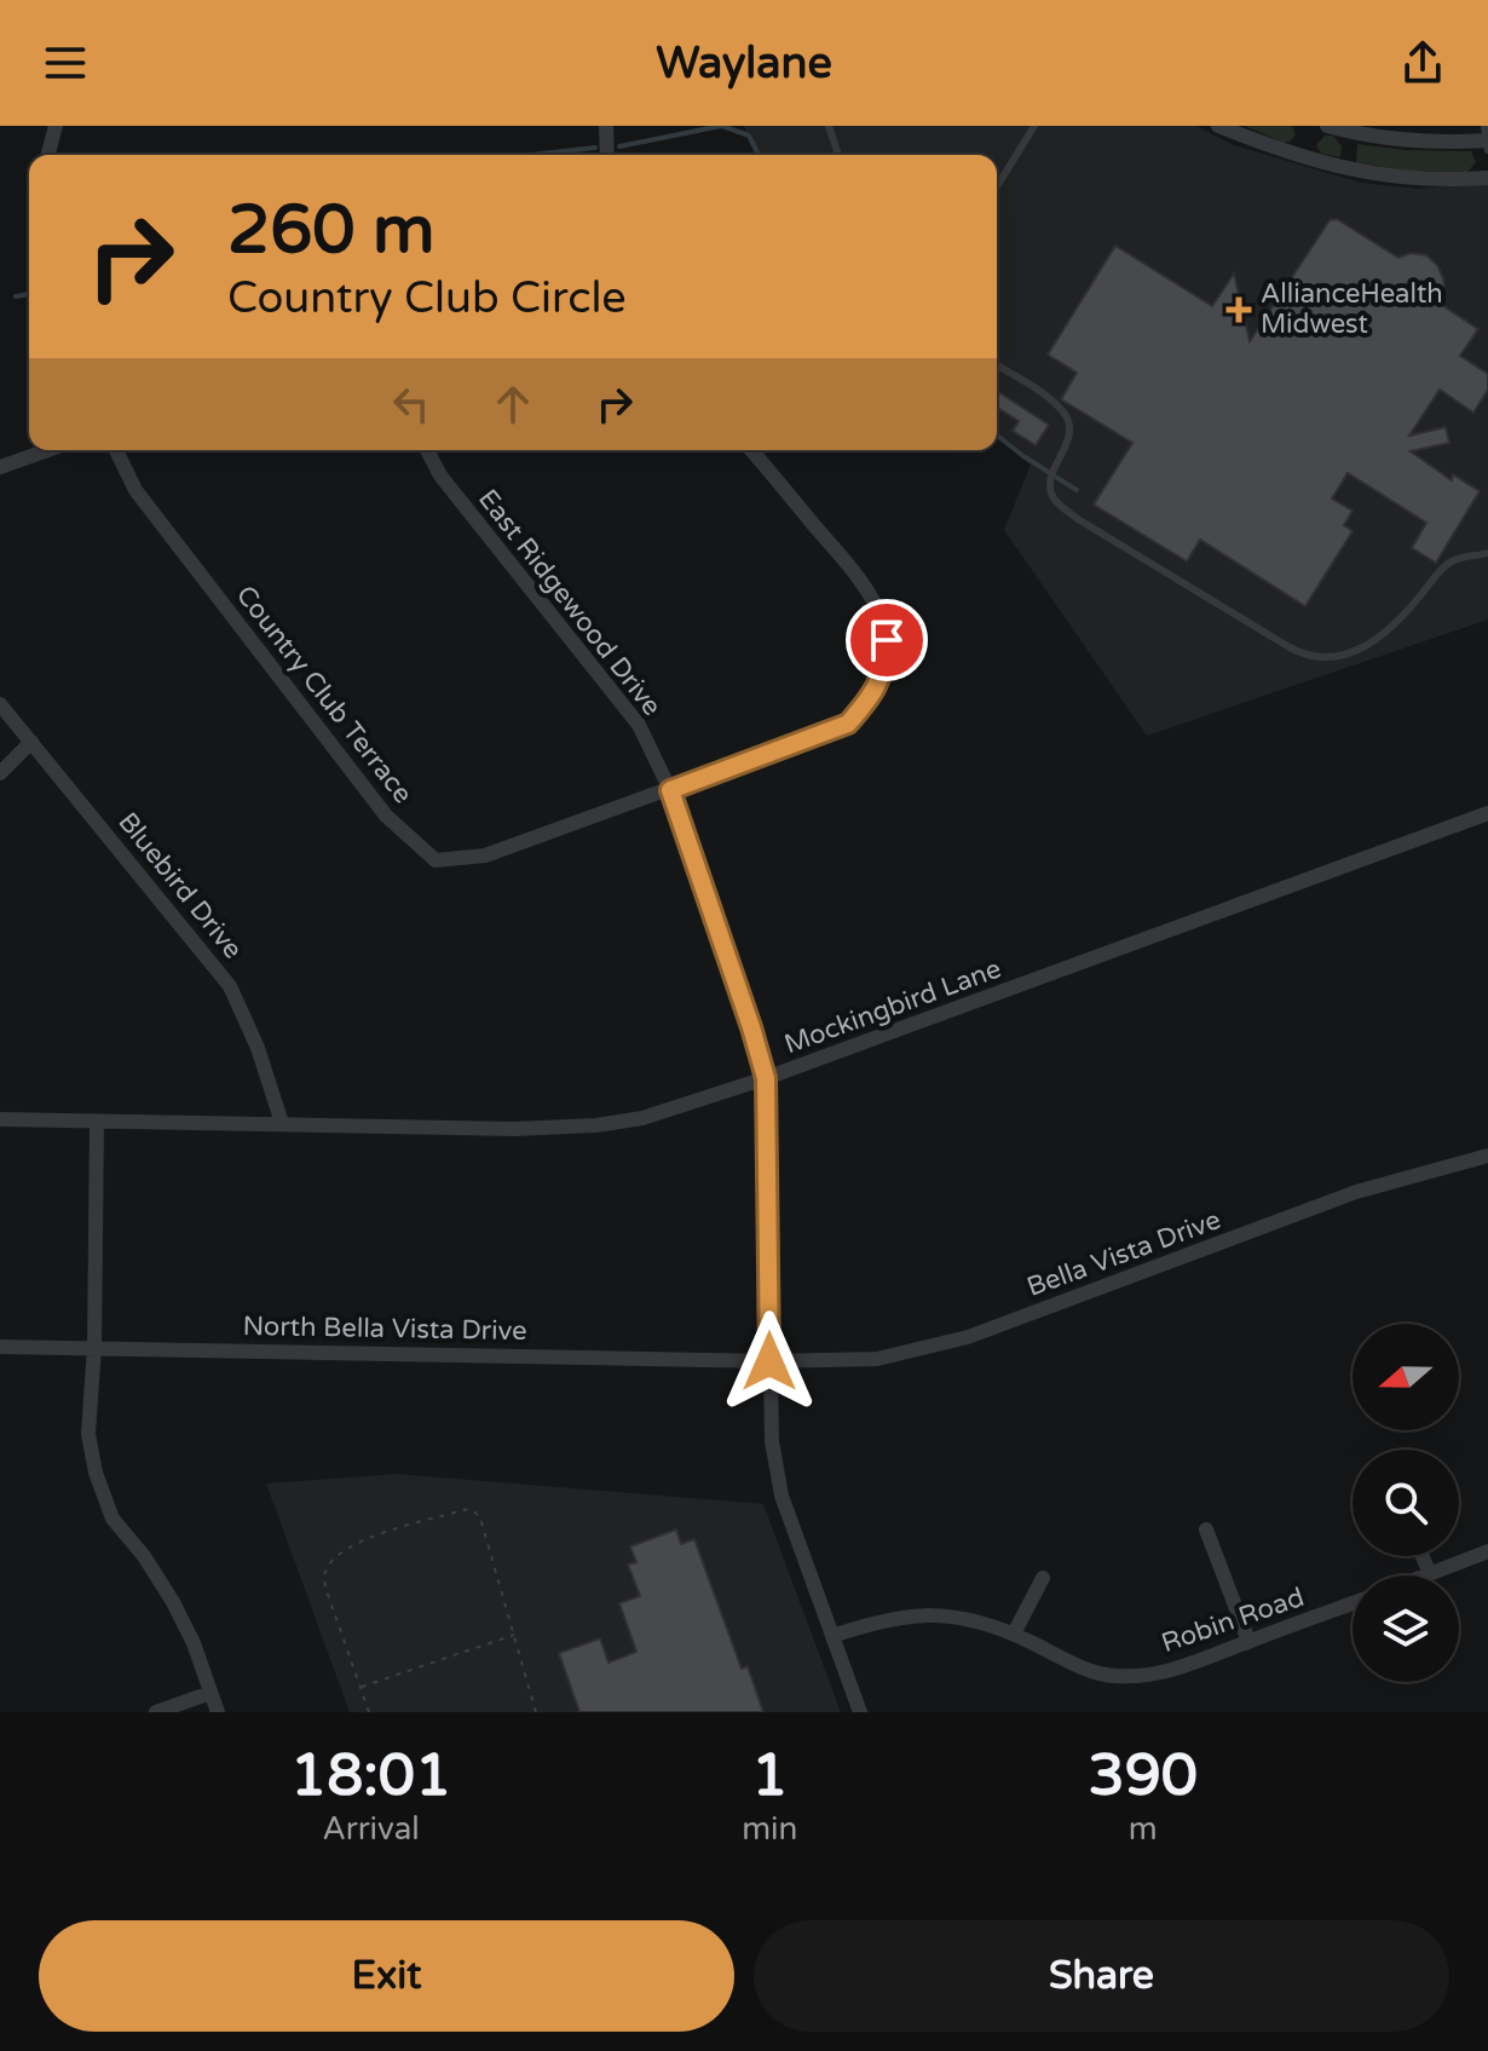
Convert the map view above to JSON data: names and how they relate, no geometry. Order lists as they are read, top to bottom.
{
  "streets": {
    "street": [
      "East Ridgewood Drive",
      "Country Club Terrace",
      "Bluebird Drive",
      "Mockingbird Lane",
      "Bella Vista Drive",
      "North Bella Vista Drive",
      "Robin Road"
    ]
  },
  "crossings": [
    ["East Ridgewood Drive", "Country Club Terrace"],
    ["East Ridgewood Drive", "Mockingbird Lane"],
    ["East Ridgewood Drive", "Bella Vista Drive"],
    ["East Ridgewood Drive", "North Bella Vista Drive"],
    ["East Ridgewood Drive", "Robin Road"],
    ["Bluebird Drive", "Mockingbird Lane"],
    ["Bella Vista Drive", "North Bella Vista Drive"]
  ],
  "places": {
    "health": ["AllianceHealth Midwest"]
  },
  "north": "left",
  "page": {
    "header": "Waylane",
    "turn": ["260 m", "Country Club Circle"],
    "eta": [
      "18:01",
      "Arrival",
      "1",
      "min",
      "390",
      "m"
    ],
    "buttons": ["Exit", "Share"]
  }
}
